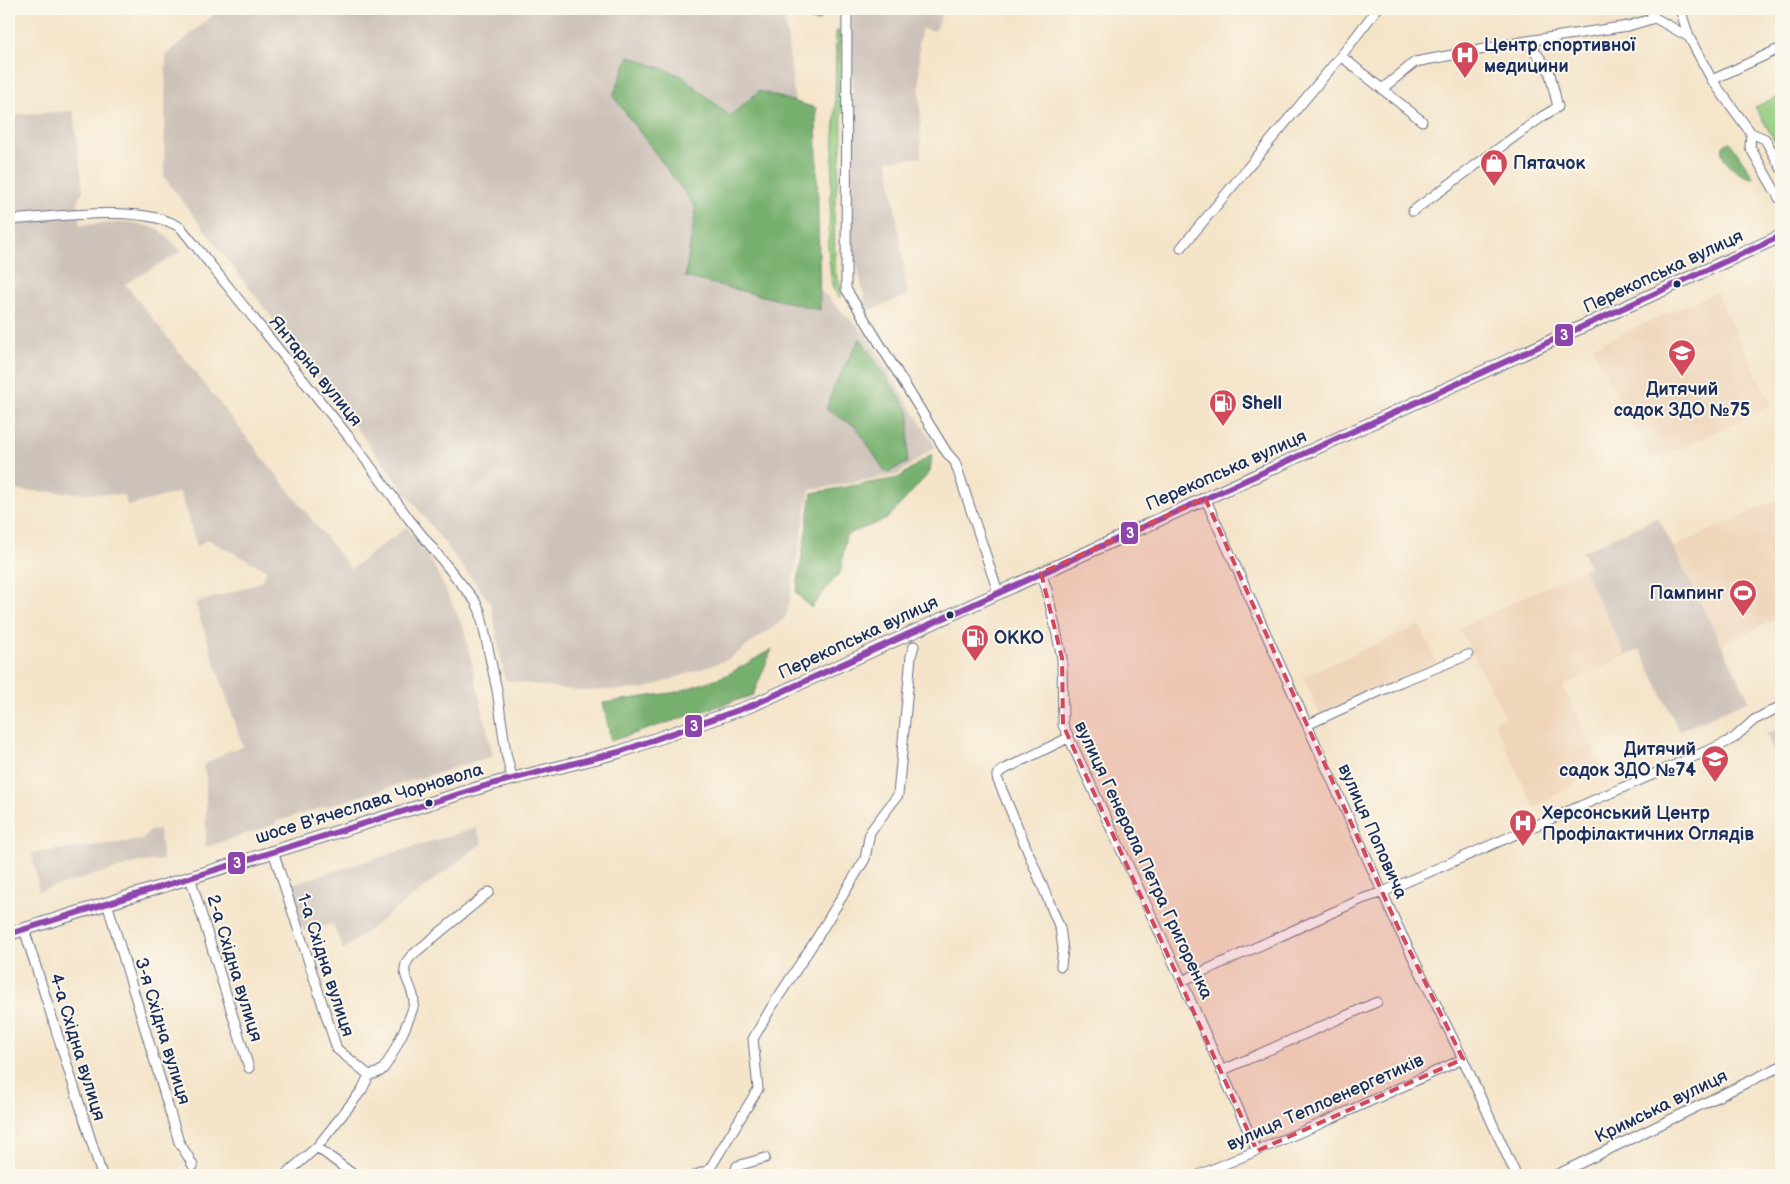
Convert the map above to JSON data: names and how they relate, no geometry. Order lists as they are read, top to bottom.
{
  "streets": {
    "main road": ["Перекопська вулиця", "шосе В'ячеслава Чорновола"],
    "street": [
      "Янтарна вулиця",
      "вулиця Поповича",
      "вулиця Генерала Петра Григоренка",
      "1-а Східна вулиця",
      "2-а Східна вулиця",
      "3-я Східна вулиця",
      "4-а Східна вулиця",
      "вулиця Теплоенергетиків",
      "Кримська вулиця"
    ]
  },
  "crossings": [
    ["Перекопська вулиця", "шосе В'ячеслава Чорновола"],
    ["Перекопська вулиця", "вулиця Поповича"],
    ["Перекопська вулиця", "вулиця Генерала Петра Григоренка"],
    ["Янтарна вулиця", "шосе В'ячеслава Чорновола"],
    ["шосе В'ячеслава Чорновола", "1-а Східна вулиця"],
    ["шосе В'ячеслава Чорновола", "2-а Східна вулиця"],
    ["шосе В'ячеслава Чорновола", "3-я Східна вулиця"],
    ["шосе В'ячеслава Чорновола", "4-а Східна вулиця"],
    ["вулиця Поповича", "вулиця Теплоенергетиків"],
    ["вулиця Генерала Петра Григоренка", "вулиця Теплоенергетиків"]
  ],
  "places": {
    "hospital": ["Центр спортивної медицини", "Херсонський Центр Профілактичних Оглядів"],
    "shop": ["Пятачок"],
    "school or university": ["Дитячий садок ЗДО №75", "Дитячий садок ЗДО №74"],
    "fuel station": ["Shell", "ОККО"],
    "sports": ["Пампинг"]
  },
  "lines": ["transit line 3"]
}
